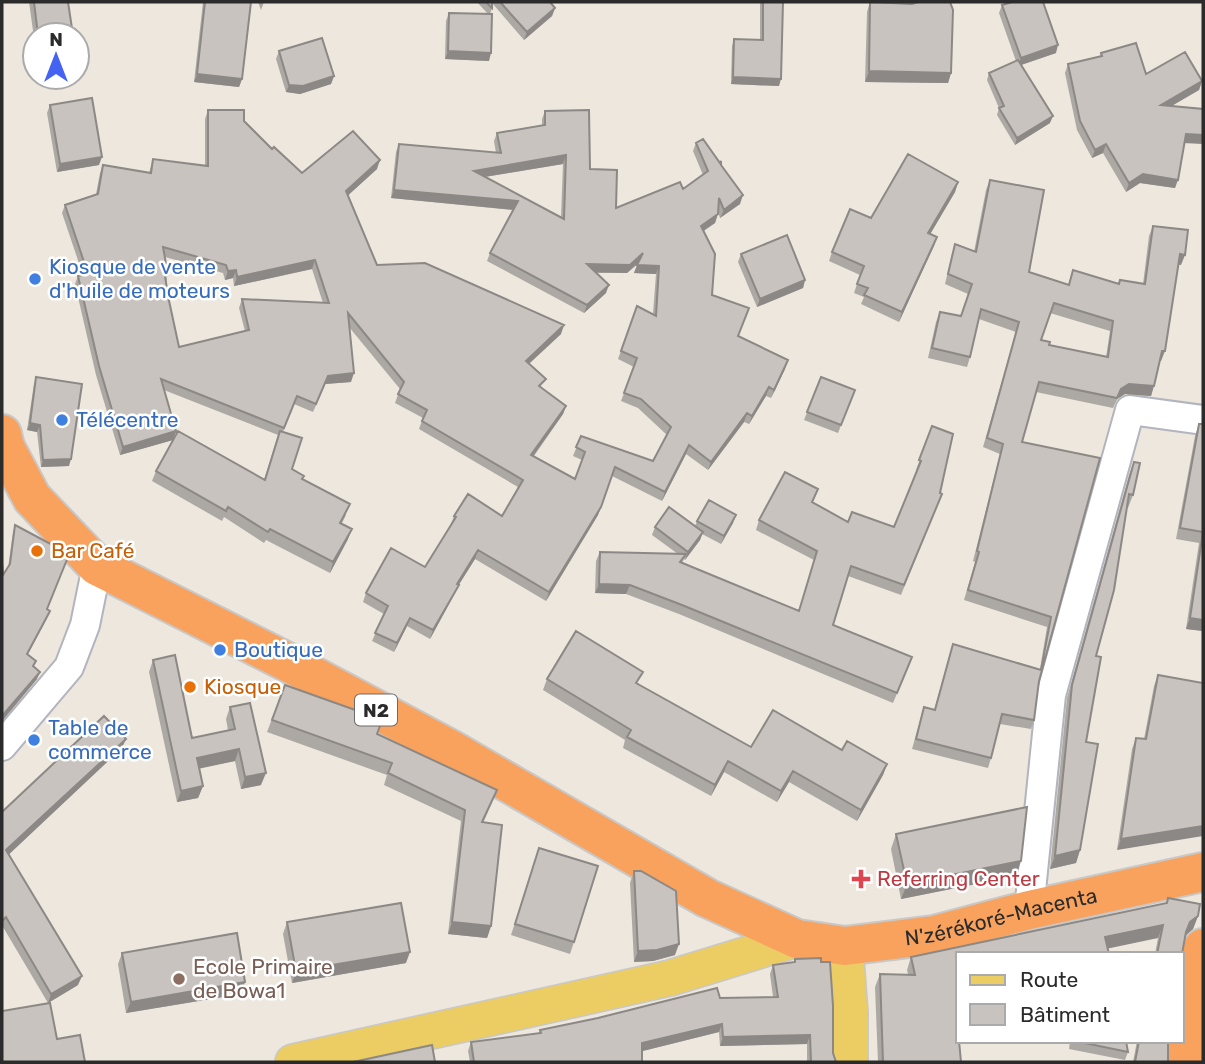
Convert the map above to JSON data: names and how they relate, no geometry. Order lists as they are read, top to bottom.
{
  "streets": {
    "highway": ["N2", "N'zérékoré-Macenta"]
  },
  "crossings": [
    ["N2", "N'zérékoré-Macenta"]
  ],
  "places": {
    "other": [
      "Kiosque de vente d'huile de moteurs",
      "Télécentre",
      "Bar Café",
      "Boutique",
      "Kiosque",
      "Table de commerce",
      "Ecole Primaire de Bowa1"
    ],
    "health": ["Referring Center"]
  },
  "legend": ["Route", "Bâtiment"],
  "north": "top"
}
